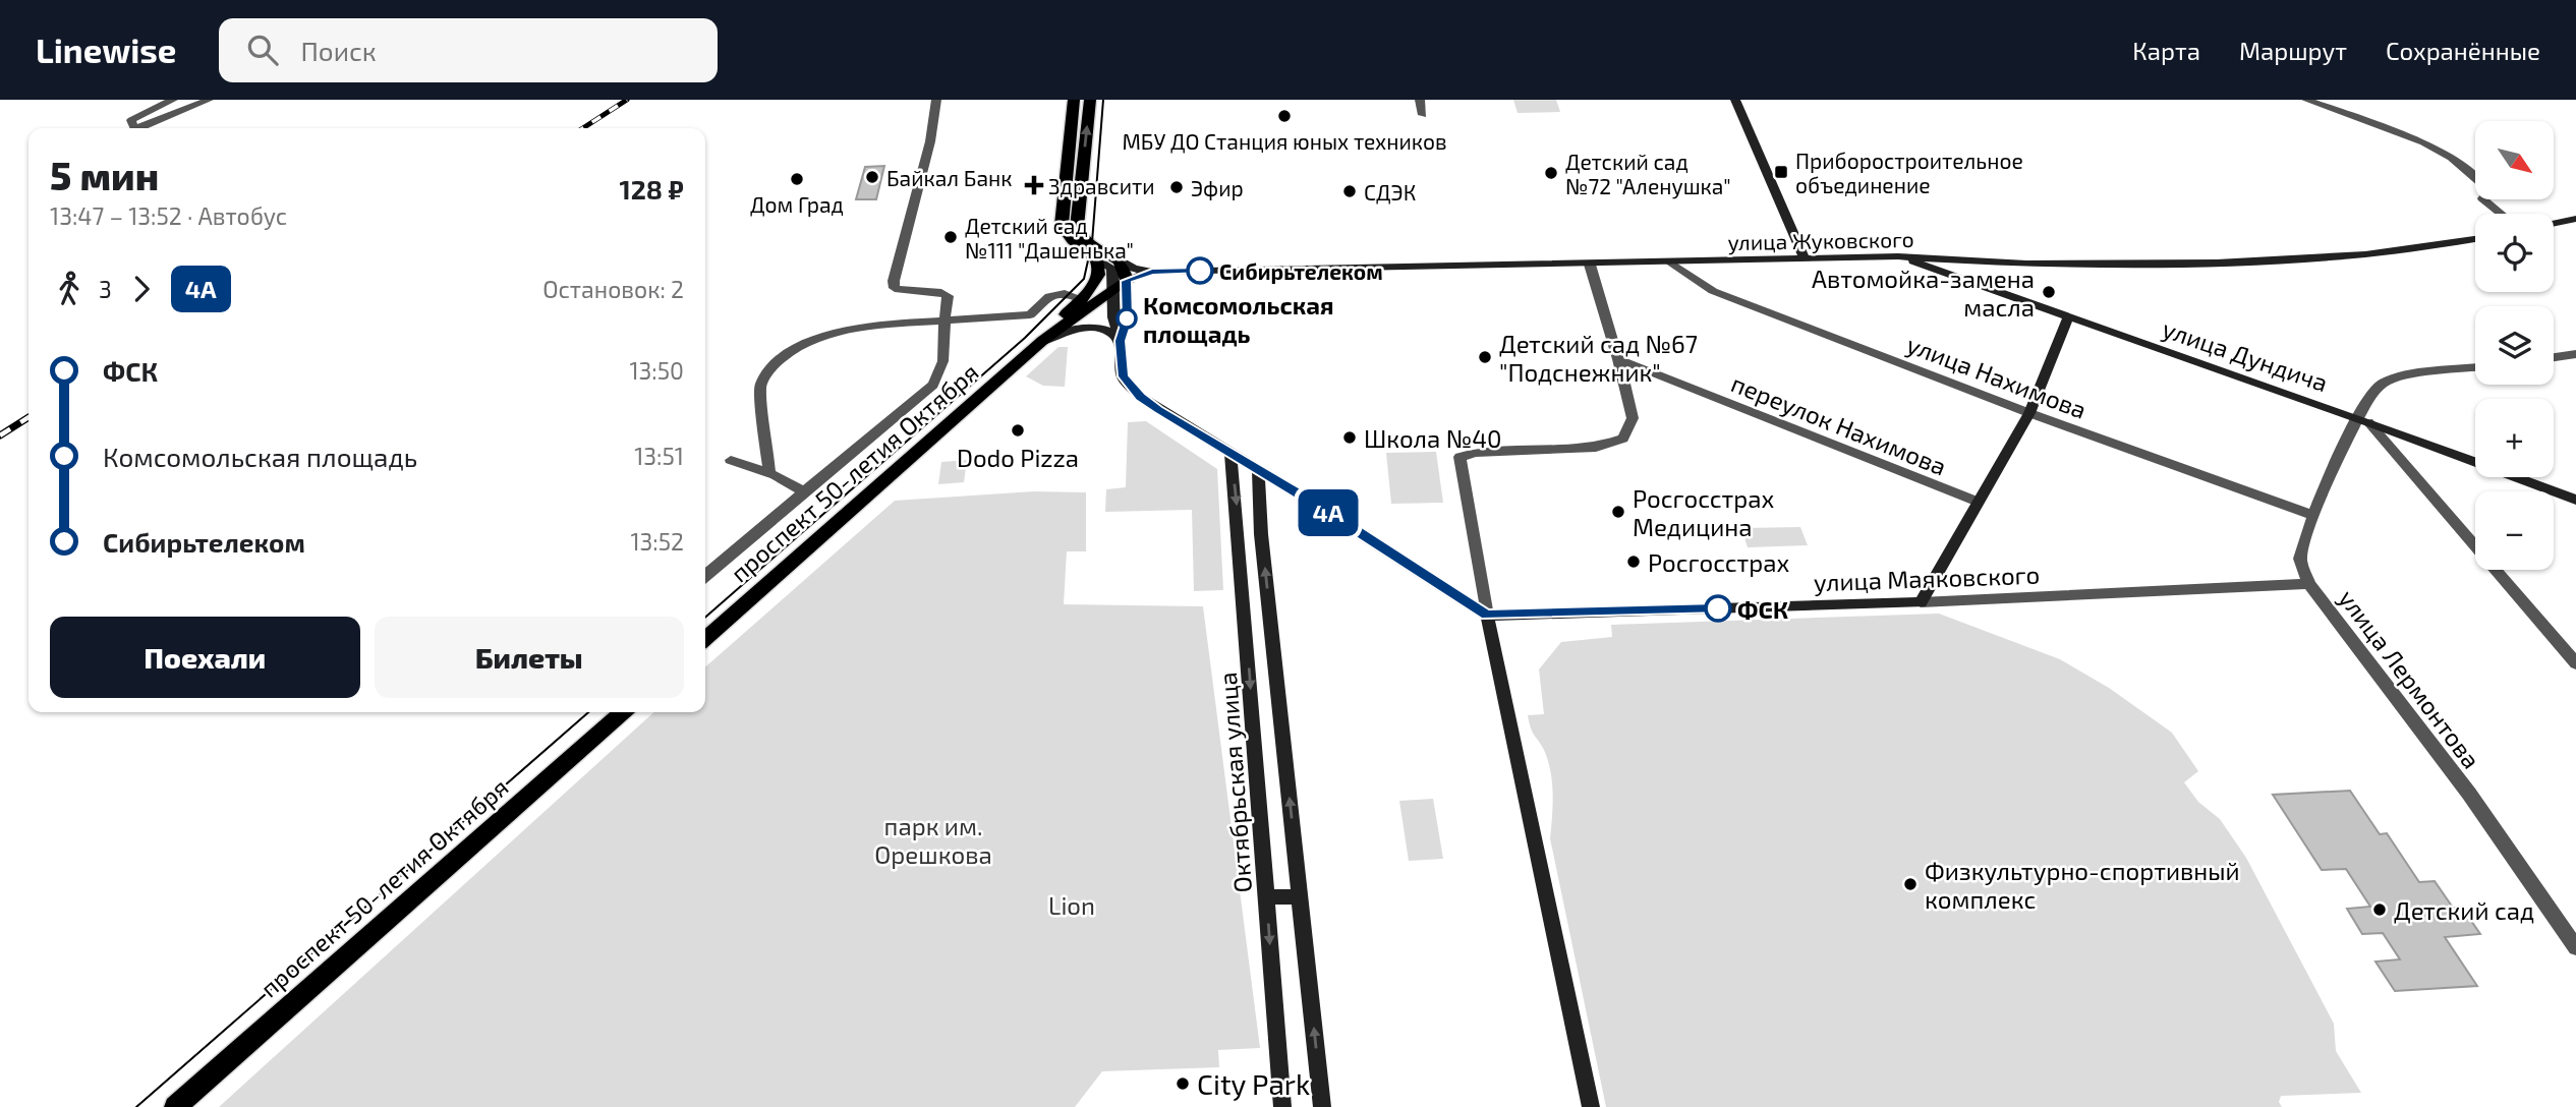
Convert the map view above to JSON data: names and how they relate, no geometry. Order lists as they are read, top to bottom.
{
  "streets": {
    "main road": ["проспект 50-летия Октября"],
    "street": [
      "улица Жуковского",
      "улица Дундича",
      "улица Нахимова",
      "переулок Нахимова",
      "улица Маяковского",
      "улица Лермонтова",
      "Октябрьская улица"
    ]
  },
  "crossings": [
    ["улица Жуковского", "улица Дундича"],
    ["улица Жуковского", "улица Нахимова"],
    ["улица Дундича", "улица Лермонтова"],
    ["улица Нахимова", "улица Лермонтова"],
    ["улица Маяковского", "улица Лермонтова"]
  ],
  "parks": ["парк им. Орешкова", "Lion"],
  "places": {
    "other": [
      "МБУ ДО Станция юных техников",
      "Детский сад №72 \"Аленушка\"",
      "Байкал Банк",
      "Дом Град",
      "Эфир",
      "СДЭК",
      "Детский сад №111 \"Дашенька\"",
      "Сибирьтелеком",
      "Автомойка-замена масла",
      "Комсомольская площадь",
      "Детский сад №67 \"Подснежник\"",
      "Dodo Pizza",
      "Школа №40",
      "Росгосстрах Медицина",
      "Росгосстрах",
      "ФСК",
      "Физкультурно-спортивный комплекс",
      "Детский сад",
      "City Park"
    ],
    "transit": ["Приборостроительное объединение"],
    "health": ["Здравсити"]
  },
  "lines": ["bus line 4А"],
  "north": "bottom right",
  "page": {
    "header": "Linewise",
    "search": "Поиск",
    "nav": ["Карта", "Маршрут", "Сохранённые"],
    "on_map": "4А",
    "map_buttons": ["+", "−"],
    "heading": ["5 мин", "13:47 – 13:52 · Автобус", "128 ₽"],
    "legs": ["3", "4А", "Остановок: 2"],
    "list": [
      {
        "name": "ФСК",
        "value": "13:50"
      },
      {
        "name": "Комсомольская площадь",
        "value": "13:51"
      },
      {
        "name": "Сибирьтелеком",
        "value": "13:52"
      }
    ],
    "buttons": ["Поехали", "Билеты"]
  }
}
